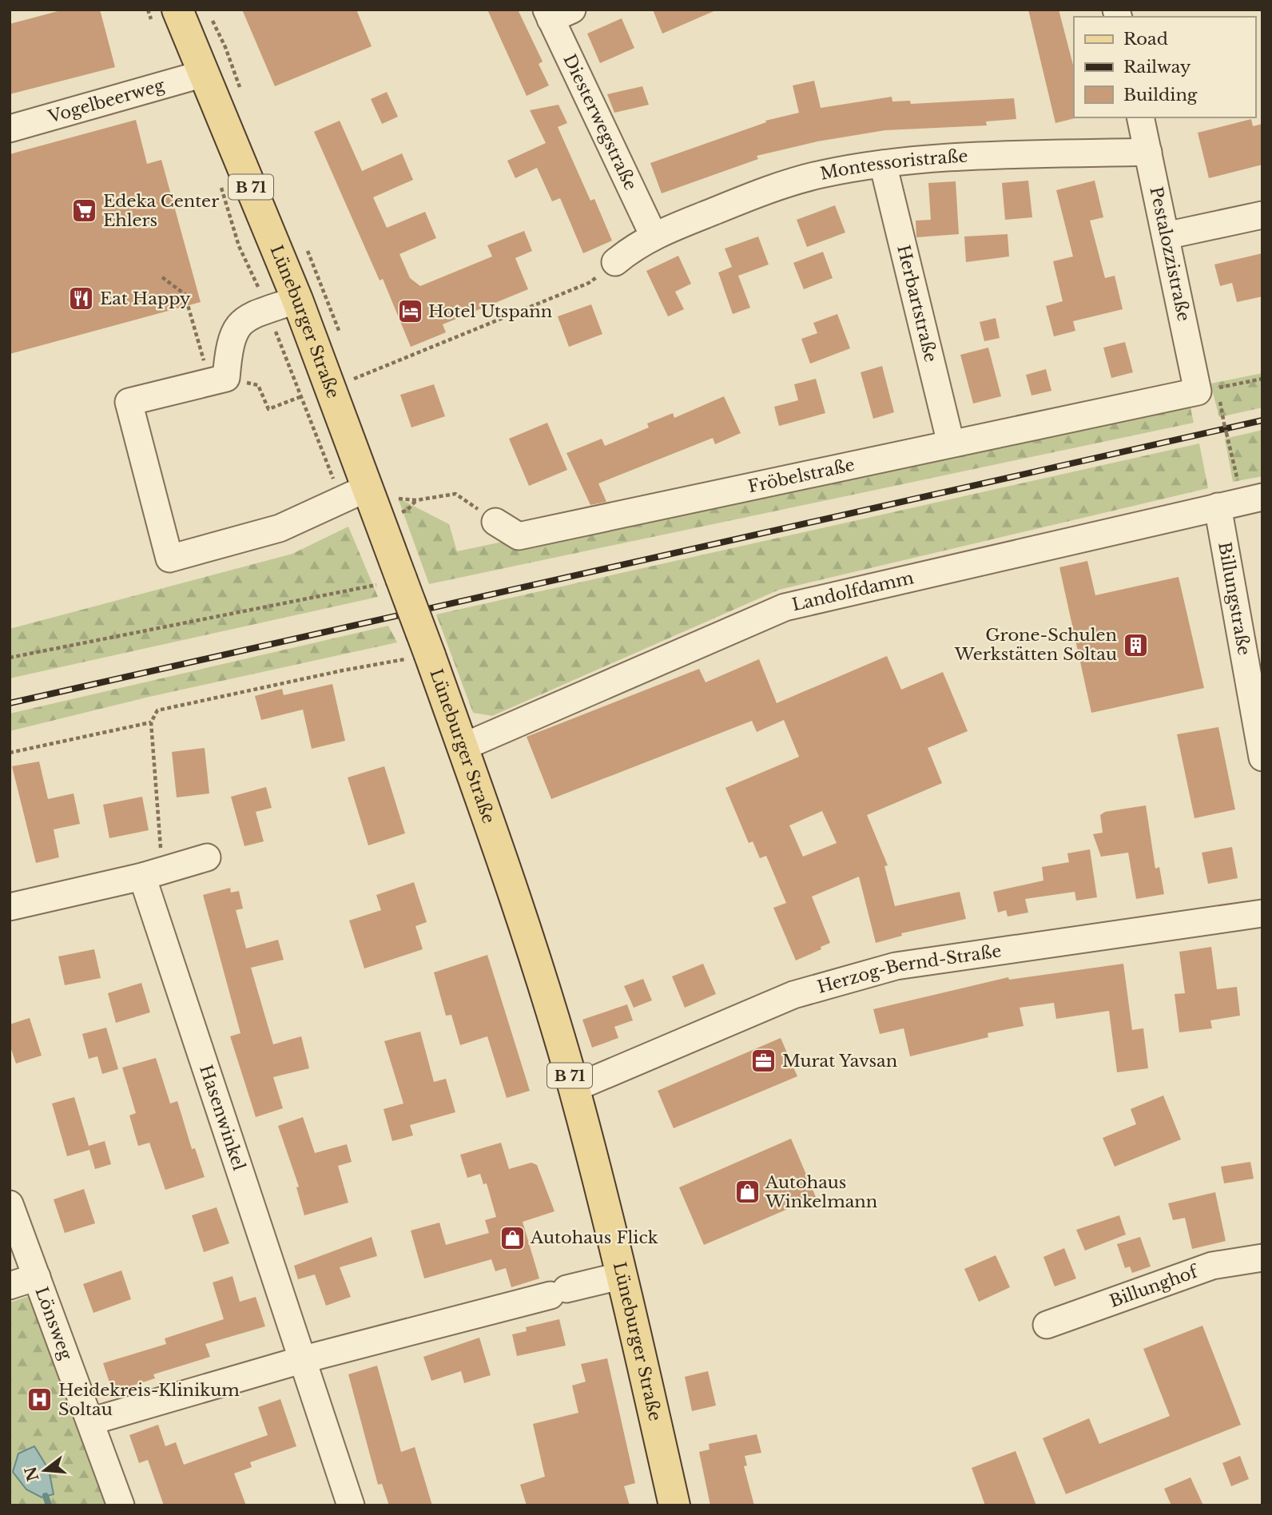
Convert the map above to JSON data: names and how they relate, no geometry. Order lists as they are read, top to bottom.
{
  "streets": {
    "main road": ["B 71", "Lüneburger Straße"],
    "street": [
      "Vogelbeerweg",
      "Diesterwegstraße",
      "Montessoristraße",
      "Pestalozzistraße",
      "Herbartstraße",
      "Fröbelstraße",
      "Landolfdamm",
      "Billungstraße",
      "Herzog-Bernd-Straße",
      "Hasenwinkel",
      "Billunghof",
      "Lönsweg"
    ]
  },
  "crossings": [
    ["Vogelbeerweg", "Lüneburger Straße"],
    ["Diesterwegstraße", "Montessoristraße"],
    ["Montessoristraße", "Pestalozzistraße"],
    ["Montessoristraße", "Herbartstraße"],
    ["Pestalozzistraße", "Fröbelstraße"],
    ["Herbartstraße", "Fröbelstraße"],
    ["Lüneburger Straße", "Landolfdamm"],
    ["Lüneburger Straße", "Herzog-Bernd-Straße"],
    ["Landolfdamm", "Billungstraße"]
  ],
  "places": {
    "supermarket": ["Edeka Center Ehlers"],
    "restaurant": ["Eat Happy"],
    "hotel": ["Hotel Utspann"],
    "building": ["Grone-Schulen Werkstätten Soltau"],
    "office": ["Murat Yavsan"],
    "shop": ["Autohaus Winkelmann", "Autohaus Flick"],
    "hospital": ["Heidekreis-Klinikum Soltau"]
  },
  "legend": ["Road", "Railway", "Building"],
  "north": "left"
}
